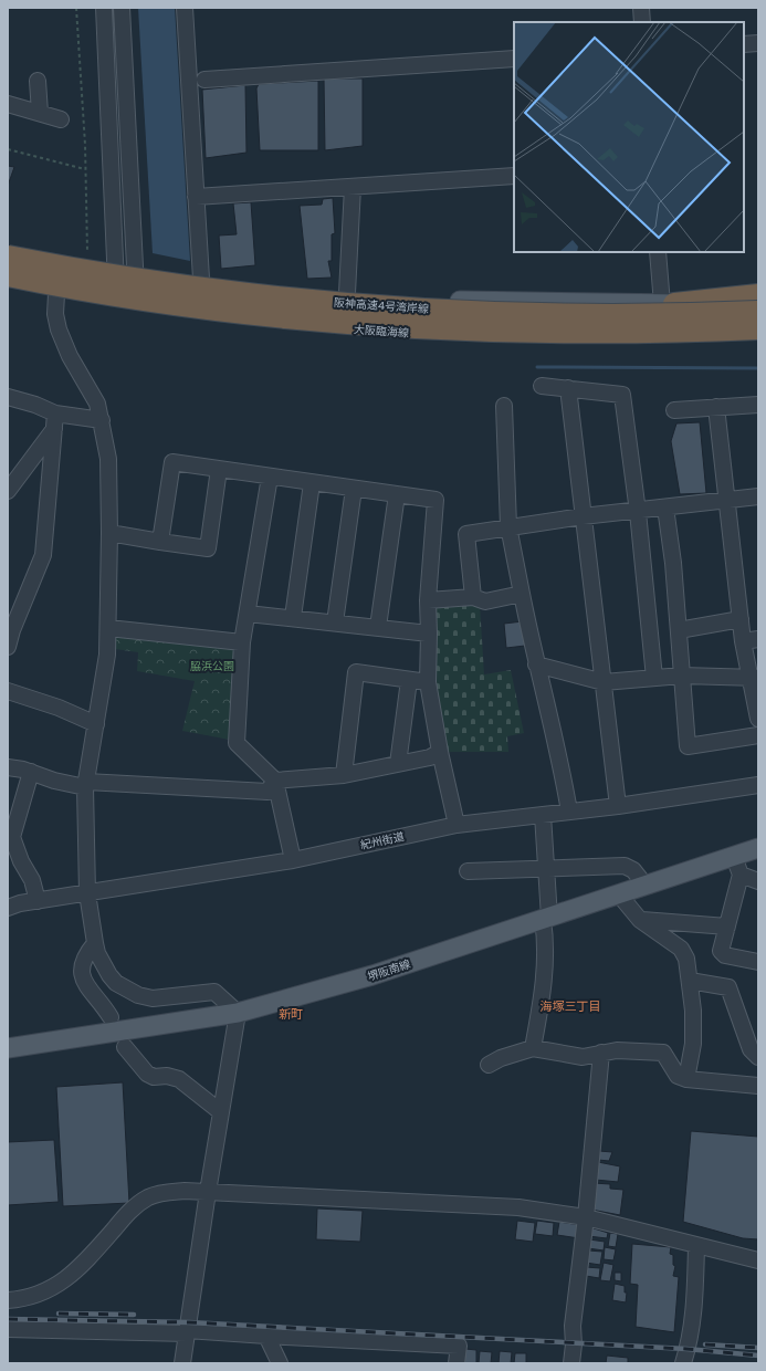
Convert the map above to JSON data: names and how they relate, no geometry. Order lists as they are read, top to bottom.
{
  "streets": {
    "highway": ["阪神高速4号湾岸線"],
    "main road": ["大阪臨海線", "堺阪南線"],
    "street": ["紀州街道"]
  },
  "districts": ["海塚三丁目", "新町"],
  "parks": ["脇浜公園"]
}
